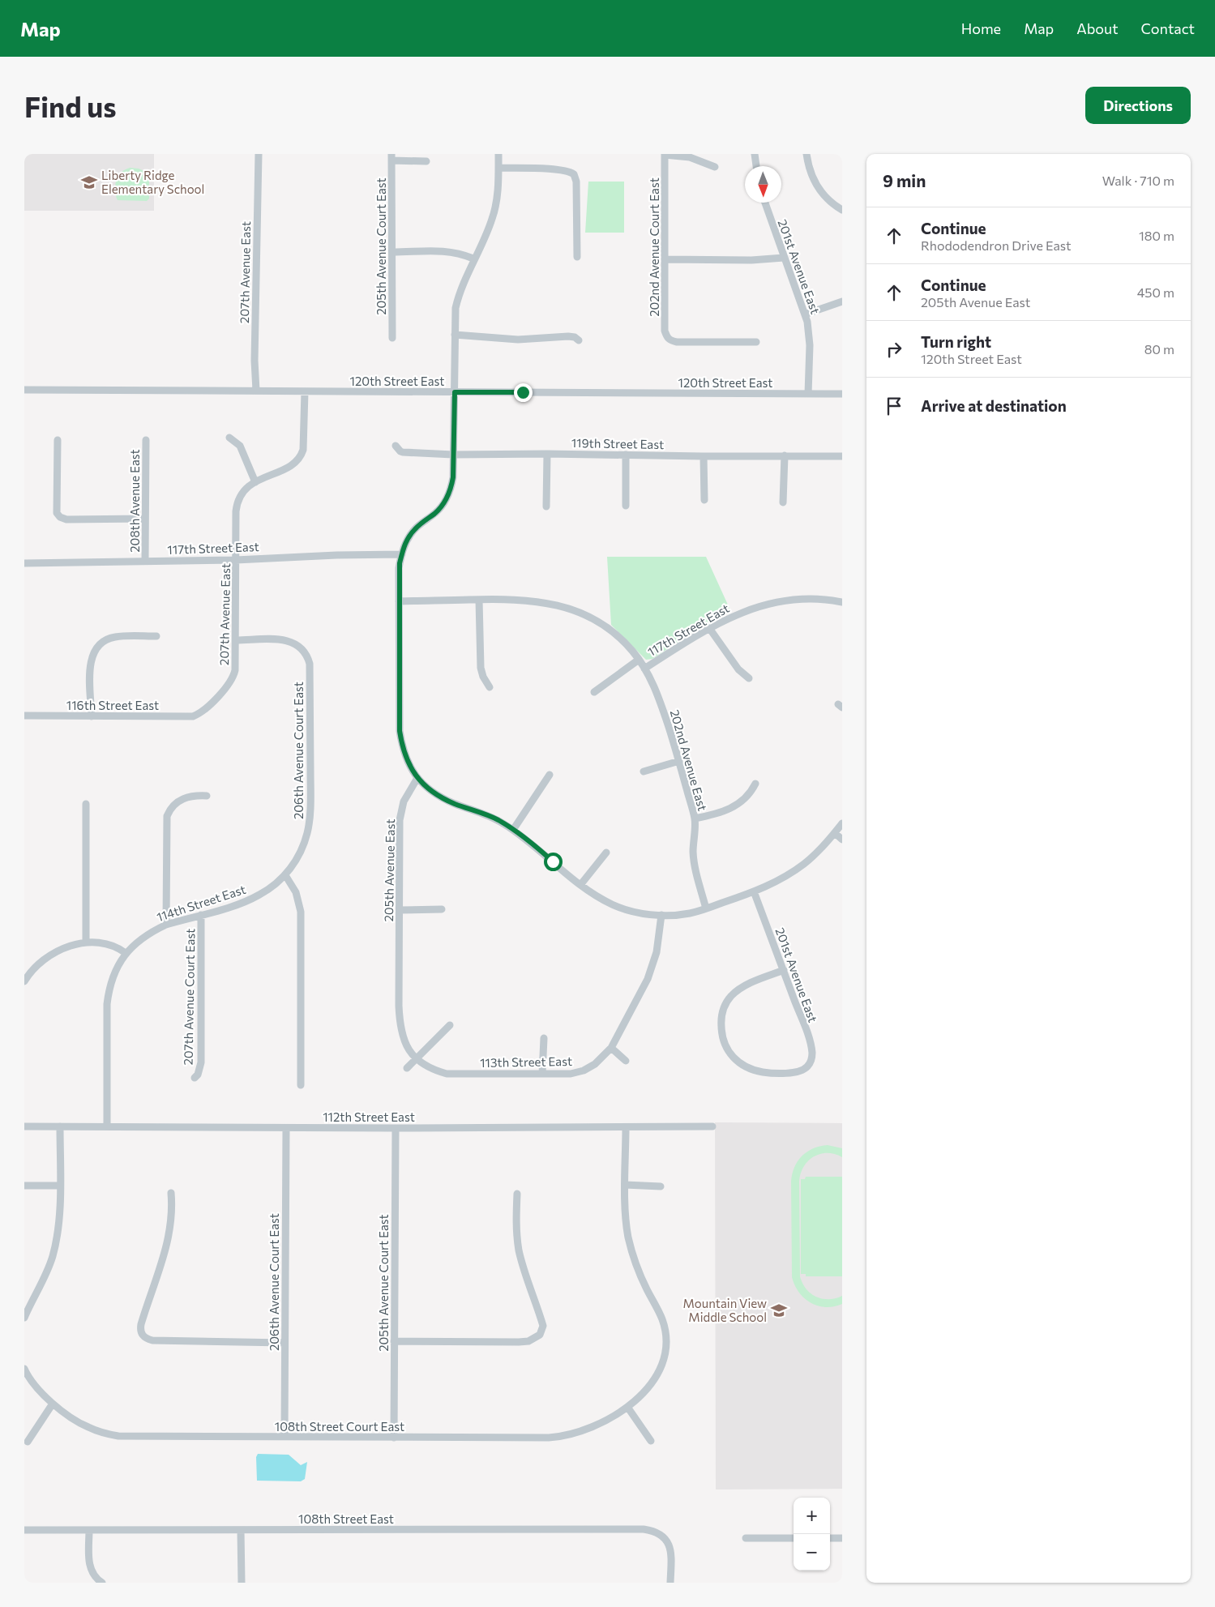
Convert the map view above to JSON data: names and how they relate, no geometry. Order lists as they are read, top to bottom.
{
  "streets": {
    "street": [
      "205th Avenue Court East",
      "202nd Avenue Court East",
      "201st Avenue East",
      "207th Avenue East",
      "120th Street East",
      "119th Street East",
      "208th Avenue East",
      "117th Street East",
      "116th Street East",
      "206th Avenue Court East",
      "202nd Avenue East",
      "205th Avenue East",
      "114th Street East",
      "207th Avenue Court East",
      "113th Street East",
      "112th Street East",
      "108th Street Court East",
      "108th Street East"
    ]
  },
  "crossings": [
    ["205th Avenue Court East", "112th Street East"],
    ["205th Avenue Court East", "108th Street Court East"],
    ["201st Avenue East", "120th Street East"],
    ["207th Avenue East", "120th Street East"],
    ["207th Avenue East", "117th Street East"],
    ["207th Avenue East", "116th Street East"],
    ["207th Avenue East", "206th Avenue Court East"],
    ["208th Avenue East", "117th Street East"],
    ["117th Street East", "202nd Avenue East"],
    ["206th Avenue Court East", "114th Street East"],
    ["206th Avenue Court East", "112th Street East"],
    ["206th Avenue Court East", "108th Street Court East"],
    ["205th Avenue East", "113th Street East"],
    ["114th Street East", "207th Avenue Court East"],
    ["114th Street East", "112th Street East"],
    ["112th Street East", "108th Street Court East"]
  ],
  "places": {
    "school or university": ["Liberty Ridge Elementary School", "Mountain View Middle School"]
  },
  "north": "bottom",
  "page": {
    "header": "Map",
    "nav": [
      "Home",
      "Map",
      "About",
      "Contact"
    ],
    "buttons": "Directions",
    "title": "Find us",
    "heading": ["9 min", "Walk · 710 m"],
    "list": [
      ["Continue", "Rhododendron Drive East", "180 m"],
      ["Continue", "205th Avenue East", "450 m"],
      ["Turn right", "120th Street East", "80 m"],
      "Arrive at destination"
    ],
    "map_buttons": ["+", "−"]
  }
}
